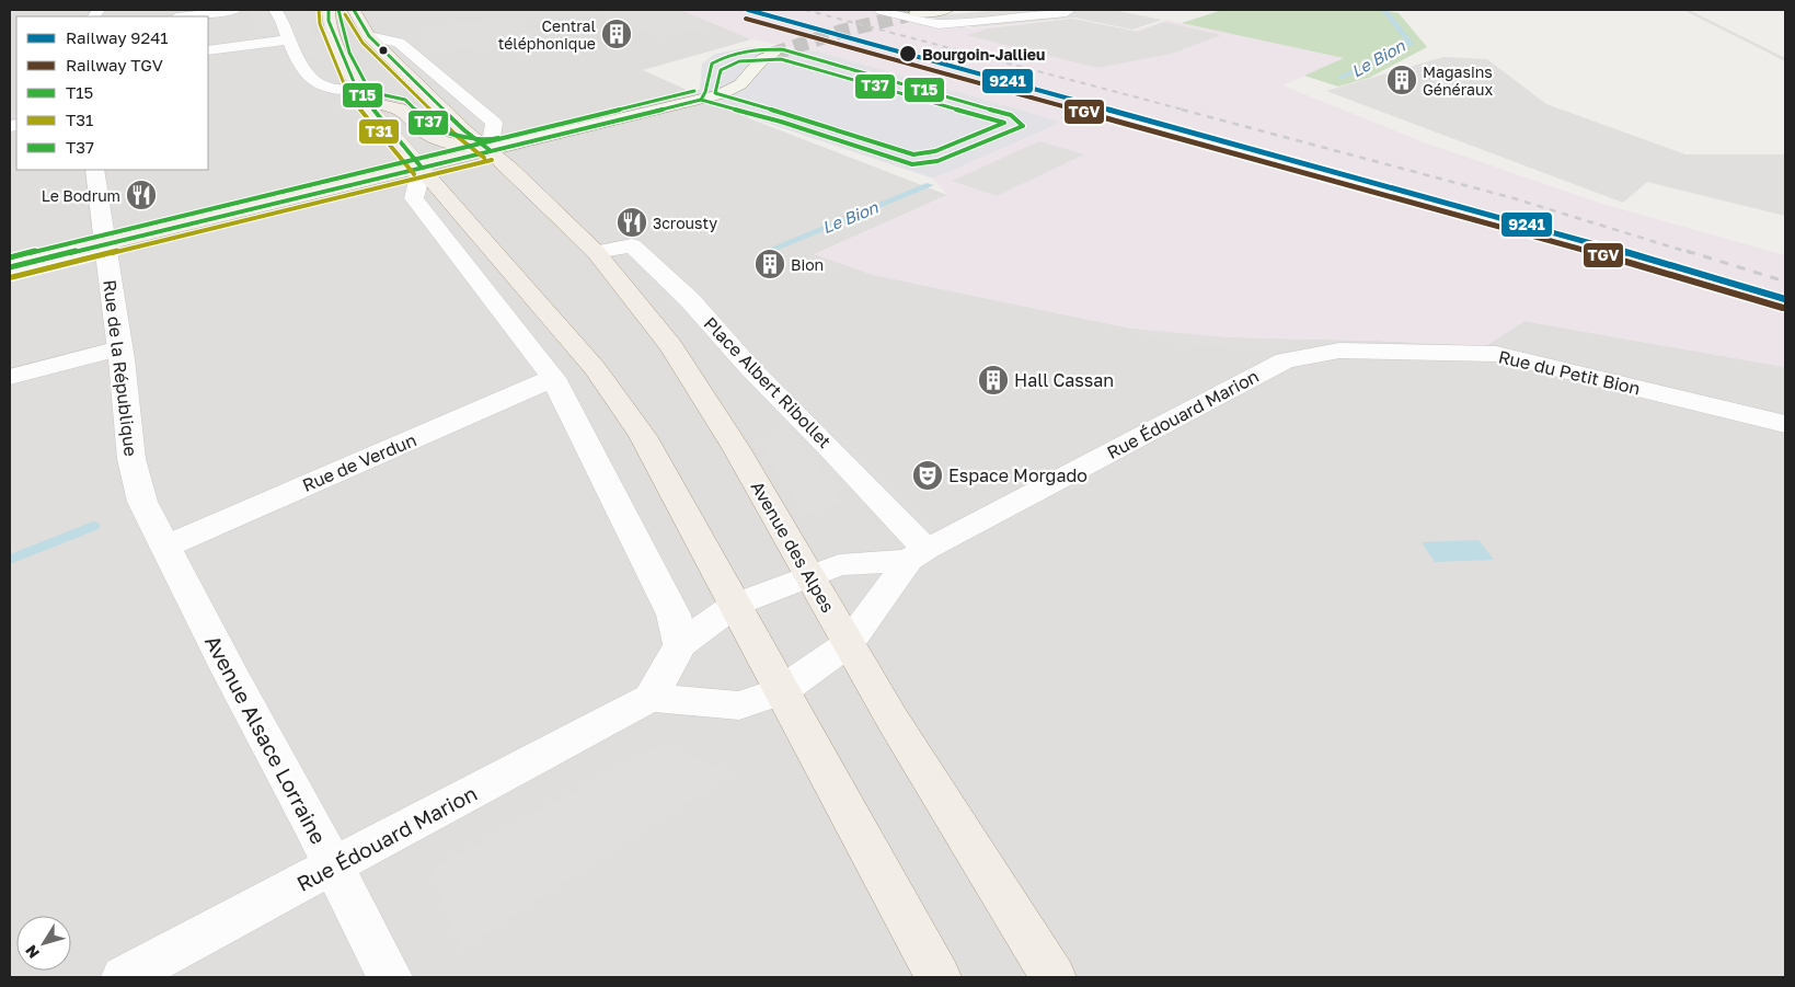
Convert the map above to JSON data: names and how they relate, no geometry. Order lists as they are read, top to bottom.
{
  "streets": {
    "main road": ["Avenue des Alpes"],
    "street": [
      "Rue de la République",
      "Rue du Petit Bion",
      "Place Albert Ribollet",
      "Rue Édouard Marion",
      "Rue de Verdun",
      "Avenue Alsace Lorraine"
    ]
  },
  "crossings": [
    ["Rue de la République", "Avenue Alsace Lorraine"],
    ["Rue du Petit Bion", "Rue Édouard Marion"],
    ["Place Albert Ribollet", "Rue Édouard Marion"],
    ["Place Albert Ribollet", "Avenue des Alpes"],
    ["Rue Édouard Marion", "Avenue des Alpes"],
    ["Rue Édouard Marion", "Avenue Alsace Lorraine"],
    ["Rue de Verdun", "Avenue Alsace Lorraine"]
  ],
  "water": ["Le Bion"],
  "places": {
    "building": [
      "Central téléphonique",
      "Magasins Généraux",
      "Bion",
      "Hall Cassan"
    ],
    "other": ["Bourgoin-Jallieu"],
    "restaurant": ["Le Bodrum", "3crousty"],
    "theatre": ["Espace Morgado"]
  },
  "lines": [
    "rail line 9241",
    "transit line T15",
    "transit line T31",
    "transit line T37",
    "rail line TGV"
  ],
  "legend": [
    "Railway 9241",
    "Railway TGV",
    "T15",
    "T31",
    "T37"
  ],
  "north": "bottom left"
}
